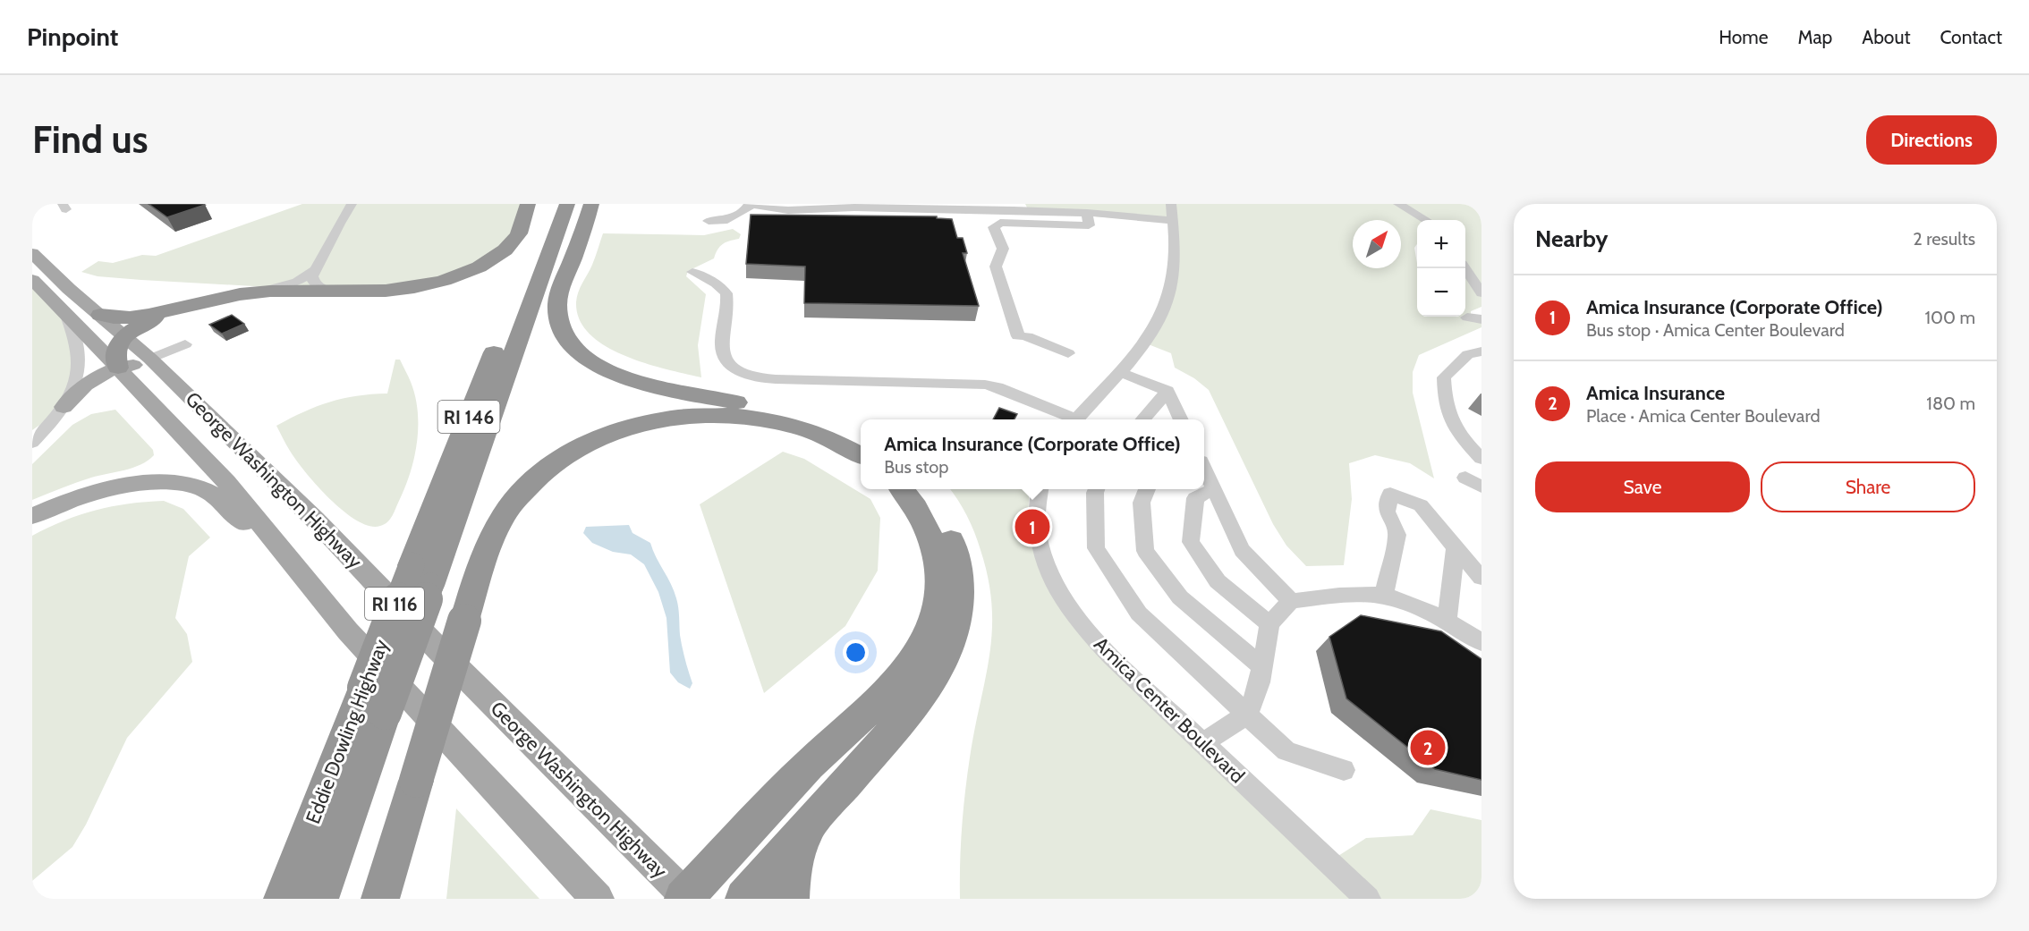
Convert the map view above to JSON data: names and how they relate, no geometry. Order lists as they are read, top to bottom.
{
  "streets": {
    "highway": ["RI 146", "Eddie Dowling Highway"],
    "main road": ["George Washington Highway", "RI 116"],
    "street": ["Amica Center Boulevard"]
  },
  "north": "top right",
  "page": {
    "header": "Pinpoint",
    "nav": [
      "Home",
      "Map",
      "About",
      "Contact"
    ],
    "buttons": [
      "Directions",
      ["Save", "Share"]
    ],
    "title": "Find us",
    "heading": ["Nearby", "2 results"],
    "map_buttons": ["+", "−"],
    "list": [
      {
        "mark": "1",
        "name": "Amica Insurance (Corporate Office)",
        "note": "Bus stop · Amica Center Boulevard",
        "value": "100 m"
      },
      {
        "mark": "2",
        "name": "Amica Insurance",
        "note": "Place · Amica Center Boulevard",
        "value": "180 m"
      }
    ],
    "popup": ["Amica Insurance (Corporate Office)", "Bus stop"],
    "pins": ["1", "2"]
  }
}
